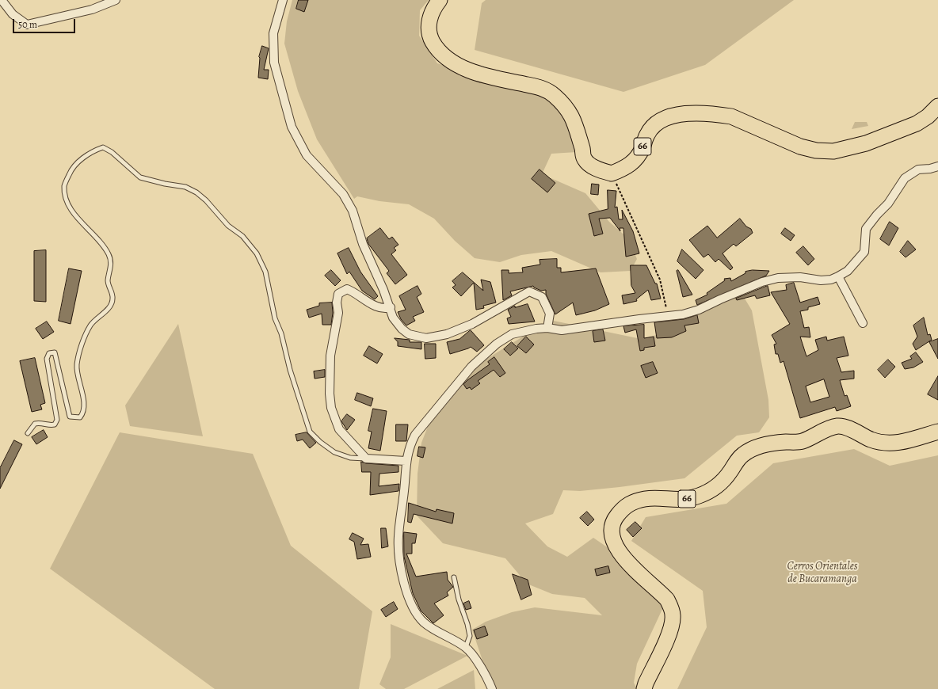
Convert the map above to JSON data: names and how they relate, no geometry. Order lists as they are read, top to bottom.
{
  "streets": {
    "highway": ["66"]
  },
  "parks": ["Cerros Orientales de Bucaramanga"],
  "scale_bar": "50 m"
}
